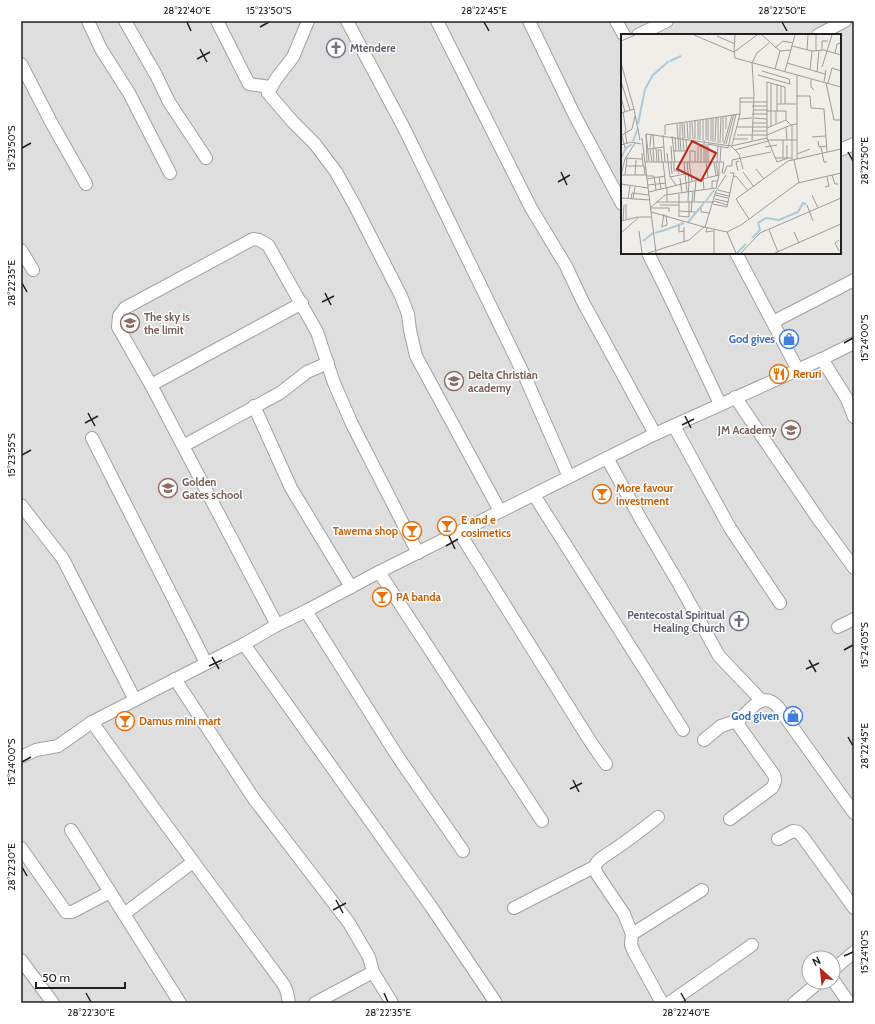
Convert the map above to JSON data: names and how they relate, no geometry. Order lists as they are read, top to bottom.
{
  "places": {
    "church": ["Mtendere", "Pentecostal Spiritual Healing Church"],
    "school or university": [
      "The sky is the limit",
      "Delta Christian academy",
      "JM Academy",
      "Golden Gates school"
    ],
    "shop": ["God gives", "God given"],
    "restaurant": ["Reruri"],
    "bar": [
      "More favour investment",
      "E and e cosimetics",
      "Tawema shop",
      "PA banda",
      "Damus mini mart"
    ]
  },
  "scale_bar": "50 m",
  "north": "top left",
  "coordinates": [
    "28°22'40\"E",
    "15°23'50\"S",
    "28°22'45\"E",
    "28°22'50\"E",
    "28°22'35\"E",
    "15°24'00\"S",
    "15°23'55\"S",
    "15°24'05\"S",
    "28°22'30\"E",
    "15°24'10\"S"
  ]
}
